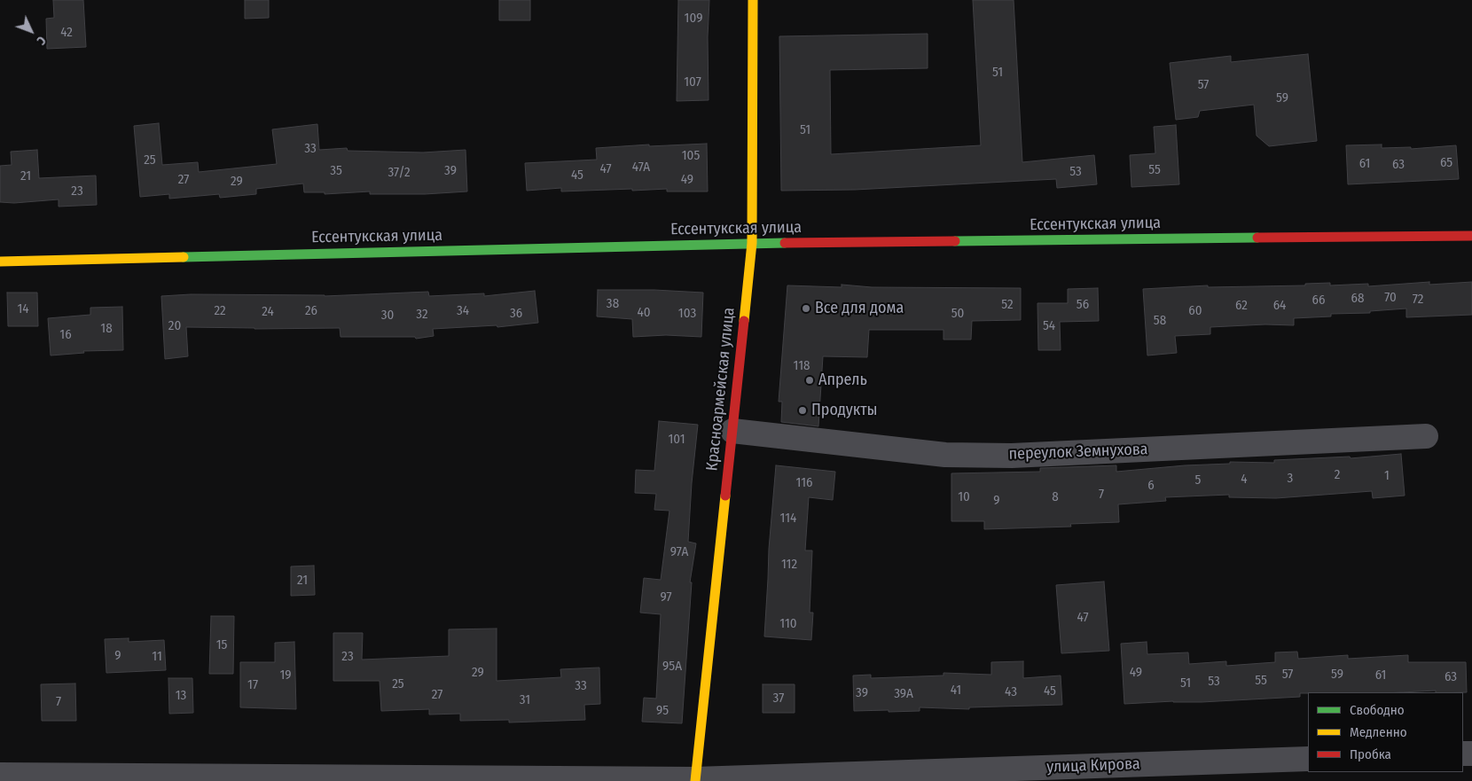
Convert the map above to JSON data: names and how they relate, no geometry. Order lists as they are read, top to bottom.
{
  "streets": {
    "street": [
      "Ессентукская улица",
      "Красноармейская улица",
      "переулок Земнухова",
      "улица Кирова"
    ]
  },
  "crossings": [
    ["Ессентукская улица", "Красноармейская улица"],
    ["Красноармейская улица", "переулок Земнухова"],
    ["Красноармейская улица", "улица Кирова"]
  ],
  "places": ["Все для дома", "Апрель", "Продукты"],
  "house_numbers": [
    "109",
    "42",
    "51",
    "107",
    "57",
    "59",
    "51",
    "33",
    "105",
    "25",
    "65",
    "61",
    "63",
    "47А",
    "47",
    "55",
    "35",
    "39",
    "53",
    "37/2",
    "45",
    "21",
    "27",
    "49",
    "29",
    "23",
    "70",
    "68",
    "72",
    "66",
    "38",
    "52",
    "56",
    "62",
    "64",
    "14",
    "22",
    "26",
    "34",
    "60",
    "24",
    "40",
    "36",
    "103",
    "50",
    "32",
    "30",
    "58",
    "20",
    "54",
    "18",
    "16",
    "118",
    "101",
    "2",
    "1",
    "3",
    "4",
    "5",
    "116",
    "6",
    "7",
    "10",
    "8",
    "9",
    "114",
    "97А",
    "112",
    "21",
    "97",
    "47",
    "110",
    "15",
    "9",
    "11",
    "23",
    "95А",
    "29",
    "49",
    "57",
    "59",
    "19",
    "61",
    "63",
    "55",
    "53",
    "51",
    "25",
    "17",
    "33",
    "41",
    "45",
    "43",
    "39",
    "39А",
    "27",
    "13",
    "37",
    "31",
    "7",
    "95"
  ],
  "legend": ["Свободно", "Медленно", "Пробка"],
  "north": "bottom right"
}
